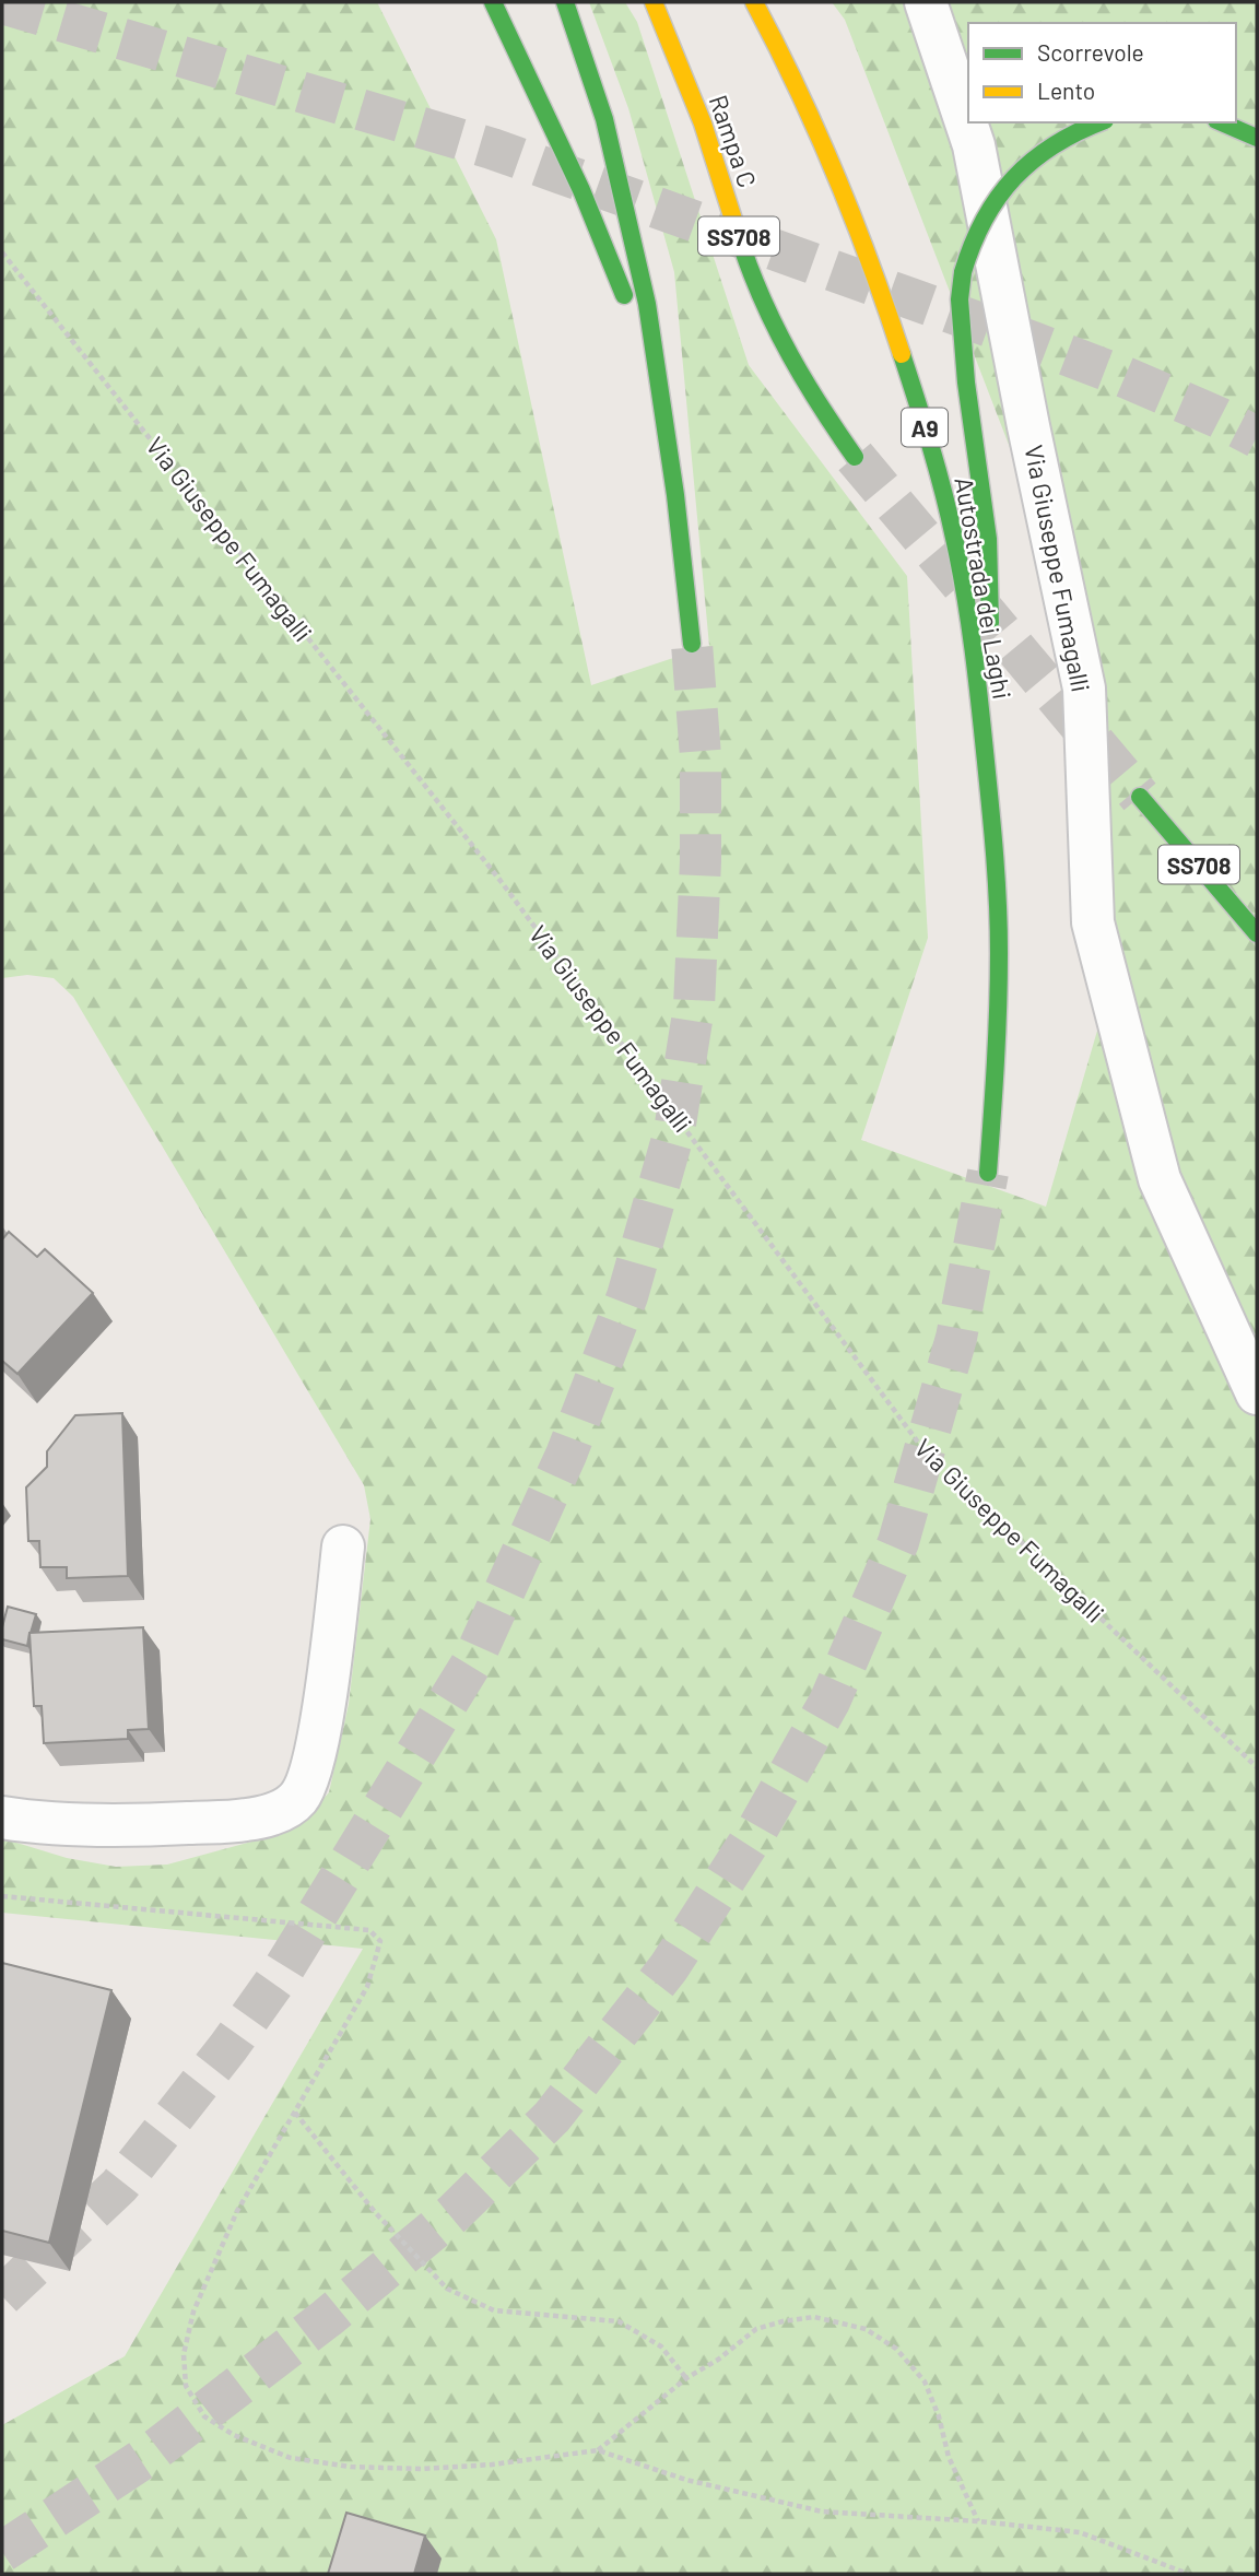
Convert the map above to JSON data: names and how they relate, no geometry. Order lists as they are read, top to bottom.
{
  "streets": {
    "main road": [
      "Rampa C",
      "SS708",
      "A9",
      "Autostrada dei Laghi"
    ],
    "street": ["Via Giuseppe Fumagalli"]
  },
  "legend": ["Scorrevole", "Lento"]
}
